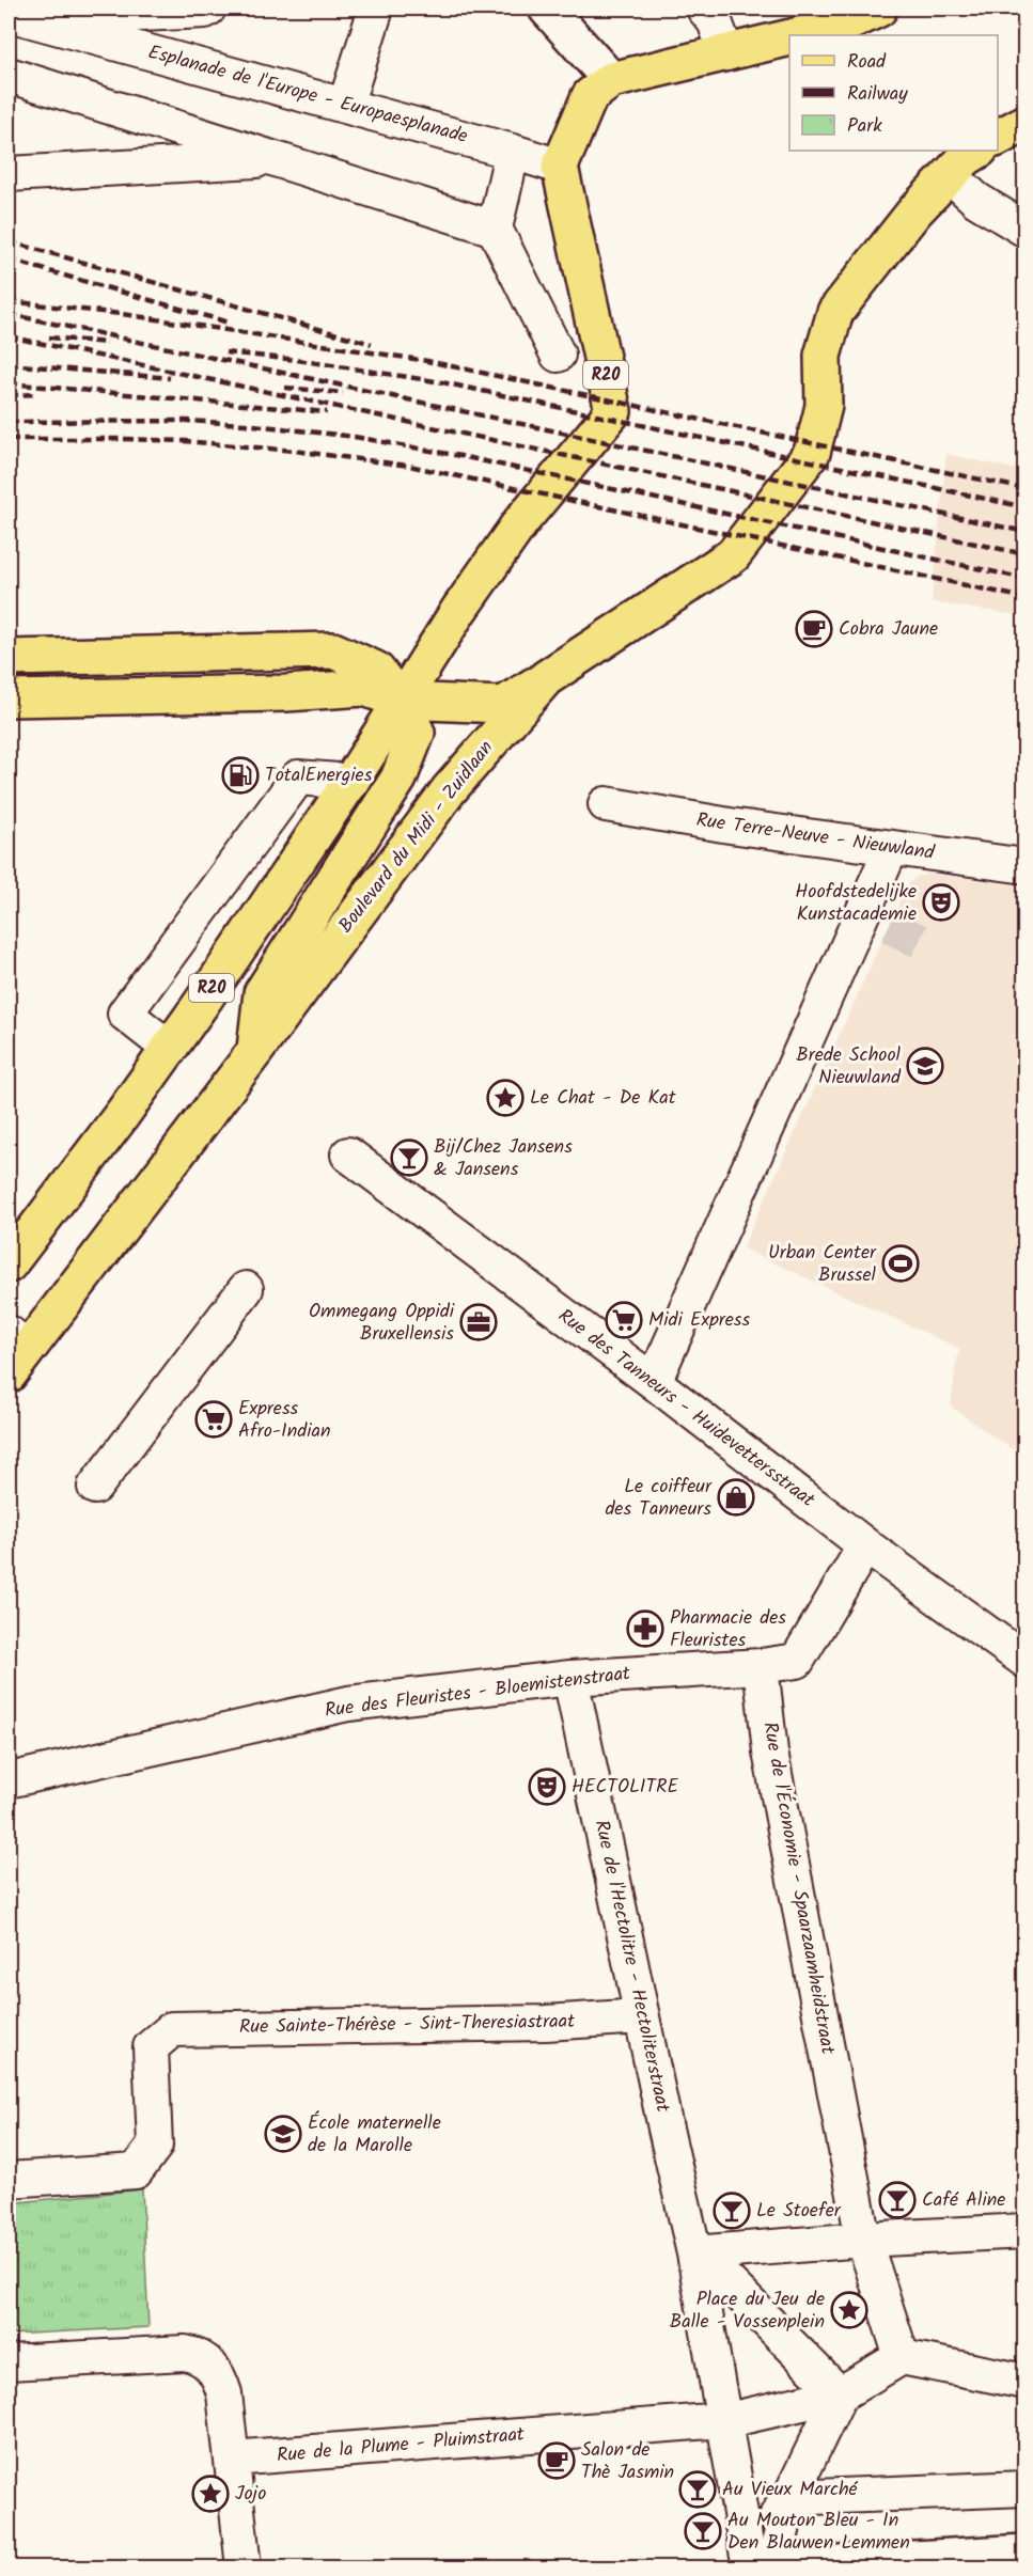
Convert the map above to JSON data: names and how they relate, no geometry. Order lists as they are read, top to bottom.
{
  "streets": {
    "main road": ["R20", "Boulevard du Midi - Zuidlaan"],
    "street": [
      "Esplanade de l'Europe - Europaesplanade",
      "Rue Terre-Neuve - Nieuwland",
      "Rue des Tanneurs - Huidevettersstraat",
      "Rue des Fleuristes - Bloemistenstraat",
      "Rue de l'Économie - Spaarzaamheidstraat",
      "Rue de l'Hectolitre - Hectoliterstraat",
      "Rue Sainte-Thérèse - Sint-Theresiastraat",
      "Rue de la Plume - Pluimstraat"
    ]
  },
  "crossings": [
    ["Esplanade de l'Europe - Europaesplanade", "R20"],
    ["R20", "Boulevard du Midi - Zuidlaan"],
    ["Rue des Fleuristes - Bloemistenstraat", "Rue de l'Économie - Spaarzaamheidstraat"],
    ["Rue des Fleuristes - Bloemistenstraat", "Rue de l'Hectolitre - Hectoliterstraat"],
    ["Rue de l'Économie - Spaarzaamheidstraat", "Rue de la Plume - Pluimstraat"],
    ["Rue de l'Hectolitre - Hectoliterstraat", "Rue Sainte-Thérèse - Sint-Theresiastraat"]
  ],
  "places": {
    "cafe": ["Cobra Jaune", "Salon de Thè Jasmin"],
    "fuel station": ["TotalEnergies"],
    "theatre": ["Hoofdstedelijke Kunstacademie", "HECTOLITRE"],
    "school or university": ["Brede School Nieuwland", "École maternelle de la Marolle"],
    "place": ["Le Chat - De Kat", "Place du Jeu de Balle - Vossenplein", "Jojo"],
    "bar": [
      "Bij/Chez Jansens & Jansens",
      "Café Aline",
      "Le Stoefer",
      "Au Vieux Marché",
      "Au Mouton Bleu - In Den Blauwen Lemmen"
    ],
    "sports": ["Urban Center Brussel"],
    "supermarket": ["Midi Express", "Express Afro-Indian"],
    "office": ["Ommegang Oppidi Bruxellensis"],
    "shop": ["Le coiffeur des Tanneurs"],
    "pharmacy": ["Pharmacie des Fleuristes"]
  },
  "legend": ["Road", "Railway", "Park"]
}
